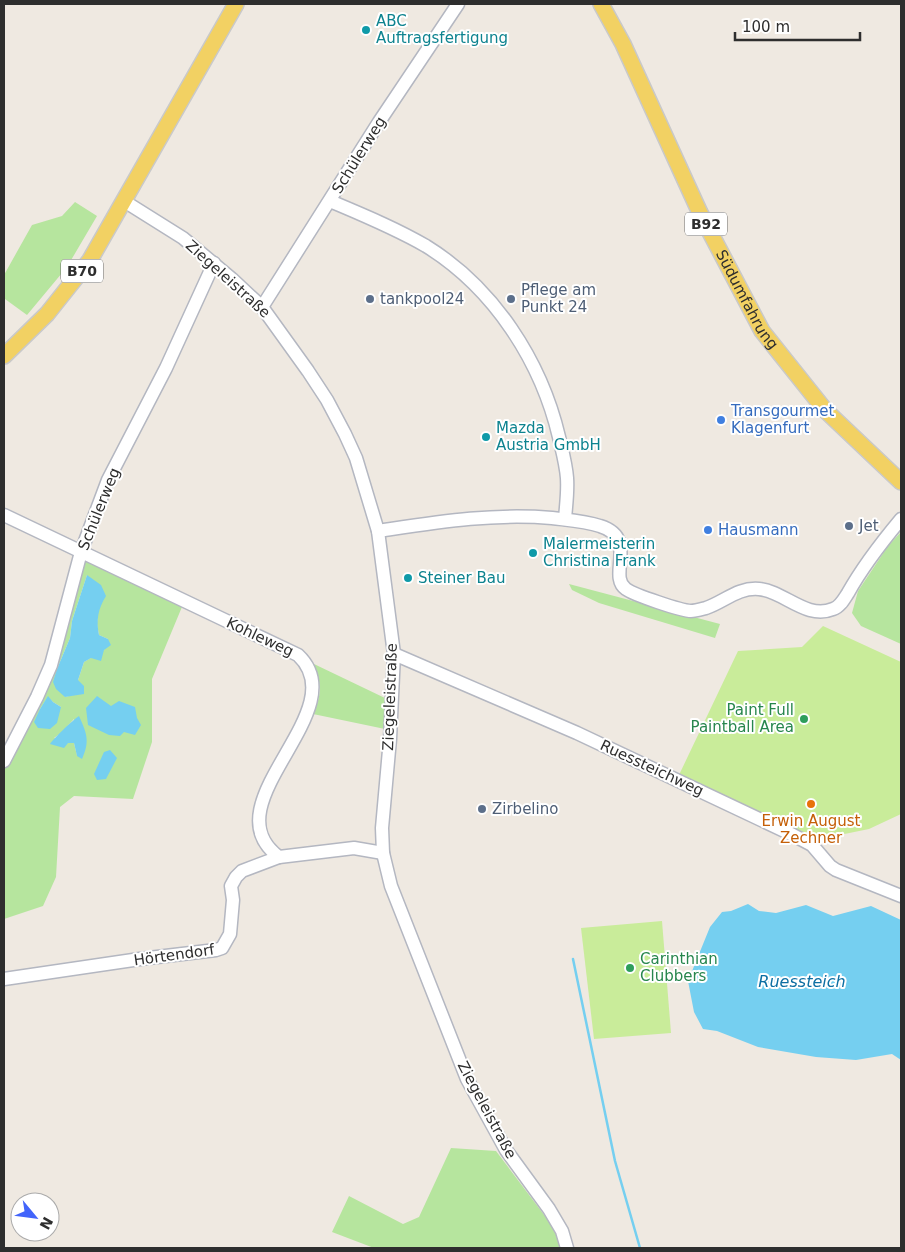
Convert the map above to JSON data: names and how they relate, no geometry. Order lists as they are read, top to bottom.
{
  "streets": {
    "main road": ["B92", "B70", "Südumfahrung"],
    "street": [
      "Schülerweg",
      "Ziegeleistraße",
      "Kohleweg",
      "Ruessteichweg",
      "Hörtendorf"
    ]
  },
  "crossings": [
    ["Schülerweg", "Ziegeleistraße"],
    ["Schülerweg", "Kohleweg"],
    ["B70", "Ziegeleistraße"],
    ["Ziegeleistraße", "Ruessteichweg"],
    ["Kohleweg", "Hörtendorf"]
  ],
  "water": ["Ruessteich"],
  "places": [
    "ABC Auftragsfertigung",
    "tankpool24",
    "Pflege am Punkt 24",
    "Transgourmet Klagenfurt",
    "Mazda Austria GmbH",
    "Jet",
    "Hausmann",
    "Malermeisterin Christina Frank",
    "Steiner Bau",
    "Paint Full Paintball Area",
    "Erwin August Zechner",
    "Zirbelino",
    "Carinthian Clubbers"
  ],
  "scale_bar": "100 m",
  "north": "bottom right"
}
